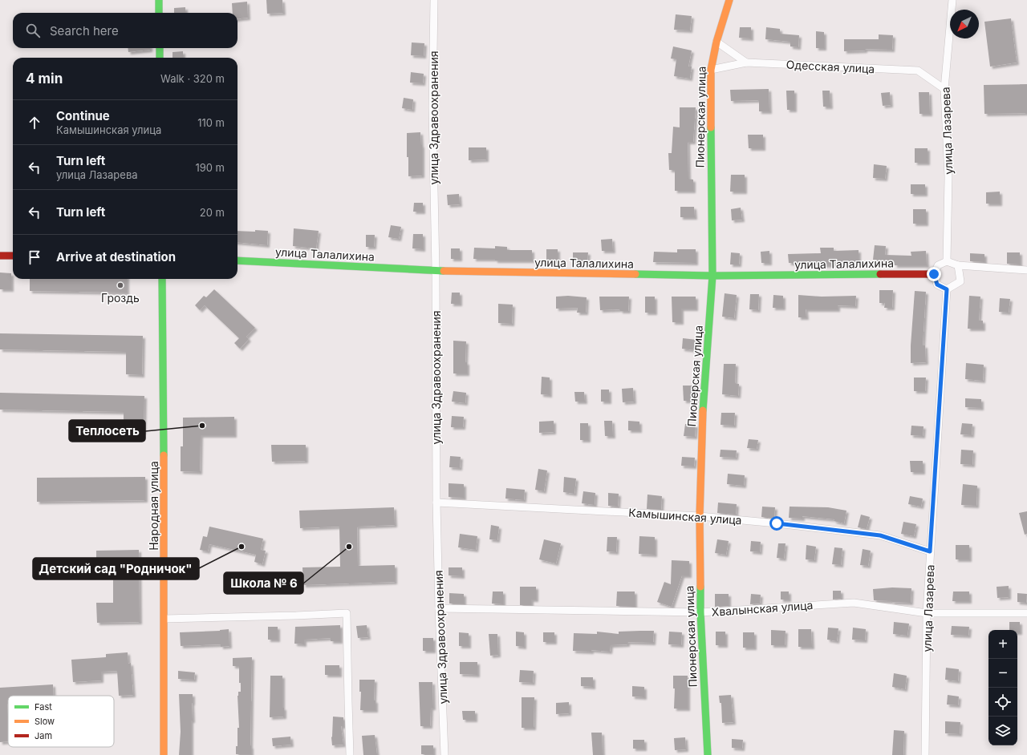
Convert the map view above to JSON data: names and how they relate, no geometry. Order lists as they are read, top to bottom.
{
  "streets": {
    "street": [
      "Одесская улица",
      "Пионерская улица",
      "улица Здравоохранения",
      "улица Лазарева",
      "улица Талалихина",
      "Народная улица",
      "Камышинская улица",
      "Хвалынская улица"
    ]
  },
  "crossings": [
    ["Одесская улица", "Пионерская улица"],
    ["Одесская улица", "улица Лазарева"],
    ["Пионерская улица", "улица Талалихина"],
    ["Пионерская улица", "Камышинская улица"],
    ["Пионерская улица", "Хвалынская улица"],
    ["улица Здравоохранения", "улица Талалихина"],
    ["улица Здравоохранения", "Камышинская улица"],
    ["улица Здравоохранения", "Хвалынская улица"],
    ["улица Лазарева", "улица Талалихина"],
    ["улица Лазарева", "Камышинская улица"],
    ["улица Лазарева", "Хвалынская улица"]
  ],
  "places": [
    "Гроздь",
    "Теплосеть",
    "Детский сад \"Родничок\"",
    "Школа № 6"
  ],
  "legend": ["Fast", "Slow", "Jam"],
  "north": "bottom left",
  "page": {
    "search": "Search here",
    "heading": ["4 min", "Walk · 320 m"],
    "list": [
      ["Continue", "Камышинская улица", "110 m"],
      ["Turn left", "улица Лазарева", "190 m"],
      ["Turn left", "20 m"],
      "Arrive at destination"
    ],
    "map_buttons": ["+", "−"]
  }
}
